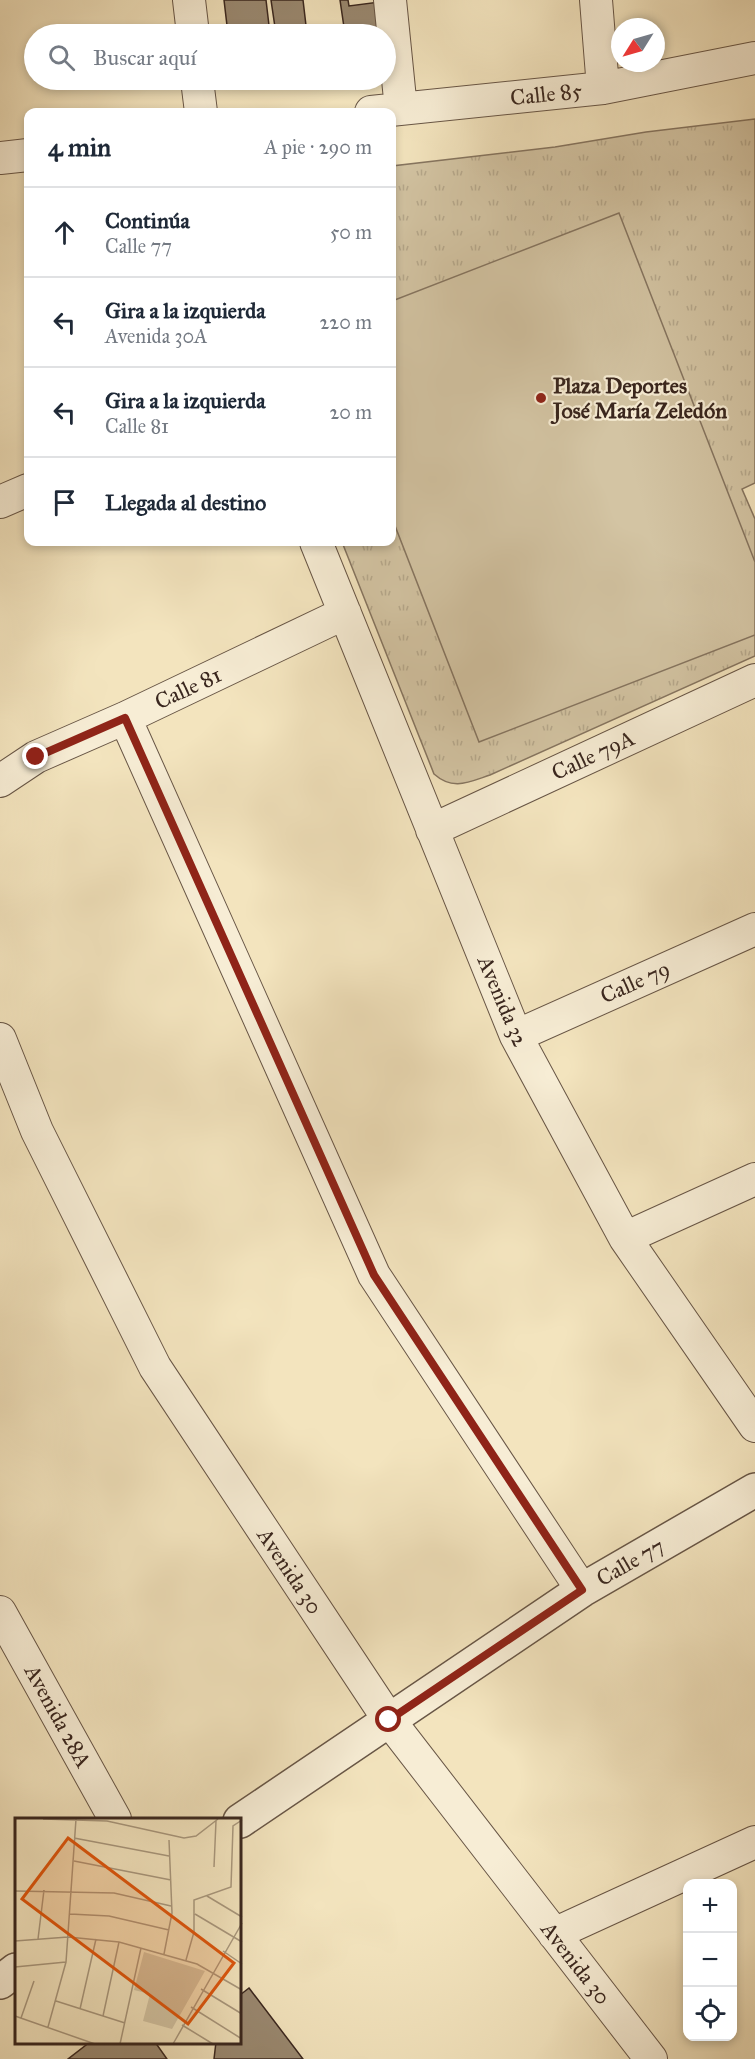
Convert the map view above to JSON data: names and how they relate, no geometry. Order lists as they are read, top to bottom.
{
  "streets": {
    "street": [
      "Calle 85",
      "Calle 81",
      "Calle 79A",
      "Calle 79",
      "Avenida 32",
      "Calle 77",
      "Avenida 30",
      "Avenida 28A"
    ]
  },
  "crossings": [
    ["Calle 81", "Avenida 32"],
    ["Calle 79A", "Avenida 32"],
    ["Calle 79", "Avenida 32"],
    ["Calle 77", "Avenida 30"]
  ],
  "places": ["Plaza Deportes José María Zeledón"],
  "north": "bottom left",
  "page": {
    "search": "Buscar aquí",
    "heading": ["4 min", "A pie · 290 m"],
    "list": [
      ["Continúa", "Calle 77", "50 m"],
      ["Gira a la izquierda", "Avenida 30A", "220 m"],
      ["Gira a la izquierda", "Calle 81", "20 m"],
      "Llegada al destino"
    ],
    "map_buttons": ["+", "−"]
  }
}
